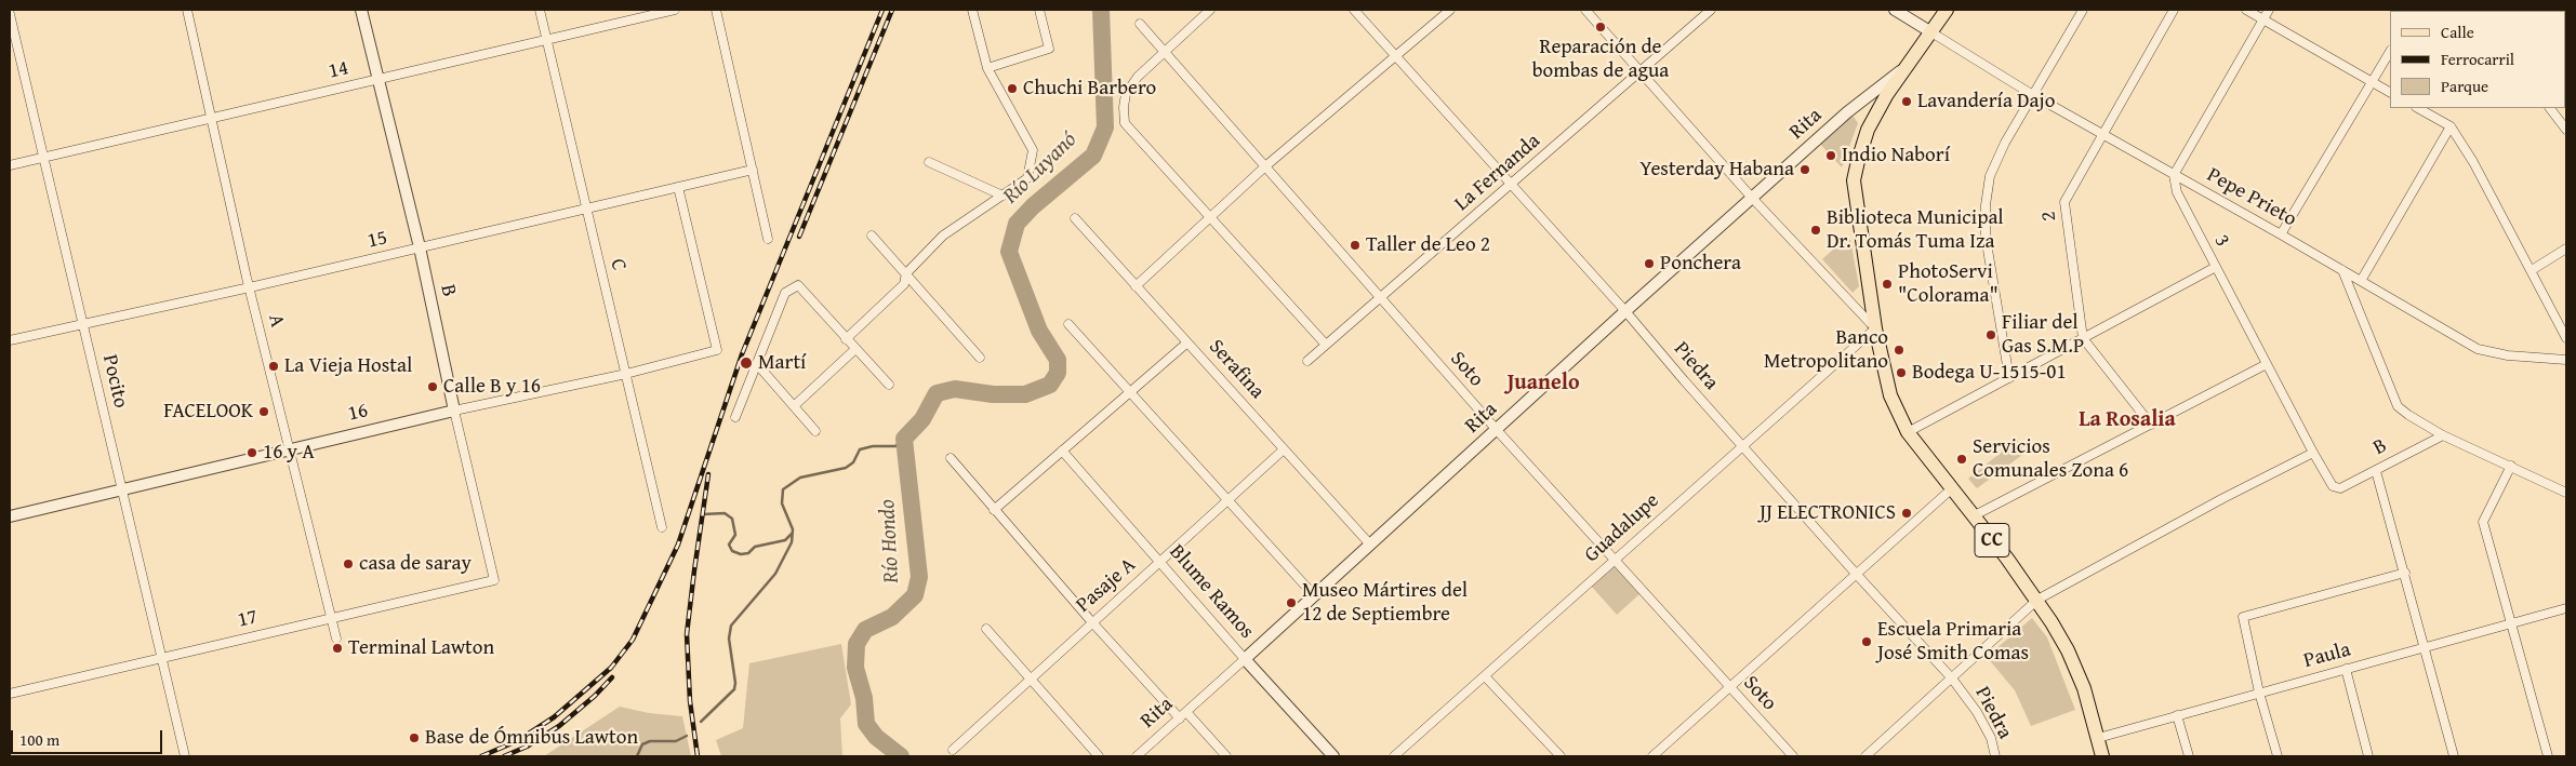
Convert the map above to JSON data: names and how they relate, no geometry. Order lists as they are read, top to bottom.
{
  "streets": {
    "main road": ["CC"],
    "street": [
      "14",
      "Rita",
      "La Fernanda",
      "Pepe Prieto",
      "2",
      "15",
      "3",
      "C",
      "B",
      "A",
      "Piedra",
      "Serafina",
      "Soto",
      "Pocito",
      "16",
      "Guadalupe",
      "Pasaje A",
      "Blume Ramos",
      "17",
      "Paula"
    ]
  },
  "crossings": [
    ["14", "C"],
    ["14", "B"],
    ["14", "A"],
    ["14", "Pocito"],
    ["Rita", "Piedra"],
    ["Rita", "Serafina"],
    ["Rita", "Soto"],
    ["Rita", "CC"],
    ["Rita", "Blume Ramos"],
    ["La Fernanda", "Piedra"],
    ["La Fernanda", "Soto"],
    ["Pepe Prieto", "2"],
    ["Pepe Prieto", "3"],
    ["Pepe Prieto", "CC"],
    ["15", "C"],
    ["15", "B"],
    ["15", "A"],
    ["15", "Pocito"],
    ["15", "16"],
    ["3", "B"],
    ["C", "16"],
    ["B", "16"],
    ["B", "17"],
    ["A", "16"],
    ["A", "17"],
    ["Piedra", "Guadalupe"],
    ["Serafina", "Pasaje A"],
    ["Soto", "Guadalupe"],
    ["Pocito", "16"],
    ["Pocito", "17"],
    ["Guadalupe", "CC"],
    ["CC", "Paula"],
    ["Pasaje A", "Blume Ramos"]
  ],
  "districts": ["Juanelo", "La Rosalia"],
  "water": ["Río Luyanó", "Río Hondo"],
  "places": [
    "Reparación de bombas de agua",
    "Chuchi Barbero",
    "Lavandería Dajo",
    "Indio Naborí",
    "Yesterday Habana",
    "Biblioteca Municipal Dr. Tomás Tuma Iza",
    "Taller de Leo 2",
    "Ponchera",
    "PhotoServi \"Colorama\"",
    "Filiar del Gas S.M.P",
    "Banco Metropolitano",
    "Martí",
    "La Vieja Hostal",
    "Bodega U-1515-01",
    "Calle B y 16",
    "FACELOOK",
    "16 y A",
    "Servicios Comunales Zona 6",
    "JJ ELECTRONICS",
    "casa de saray",
    "Museo Mártires del 12 de Septiembre",
    "Escuela Primaria José Smith Comas",
    "Terminal Lawton",
    "Base de Ómnibus Lawton"
  ],
  "legend": ["Calle", "Ferrocarril", "Parque"],
  "scale_bar": "100 m"
}
